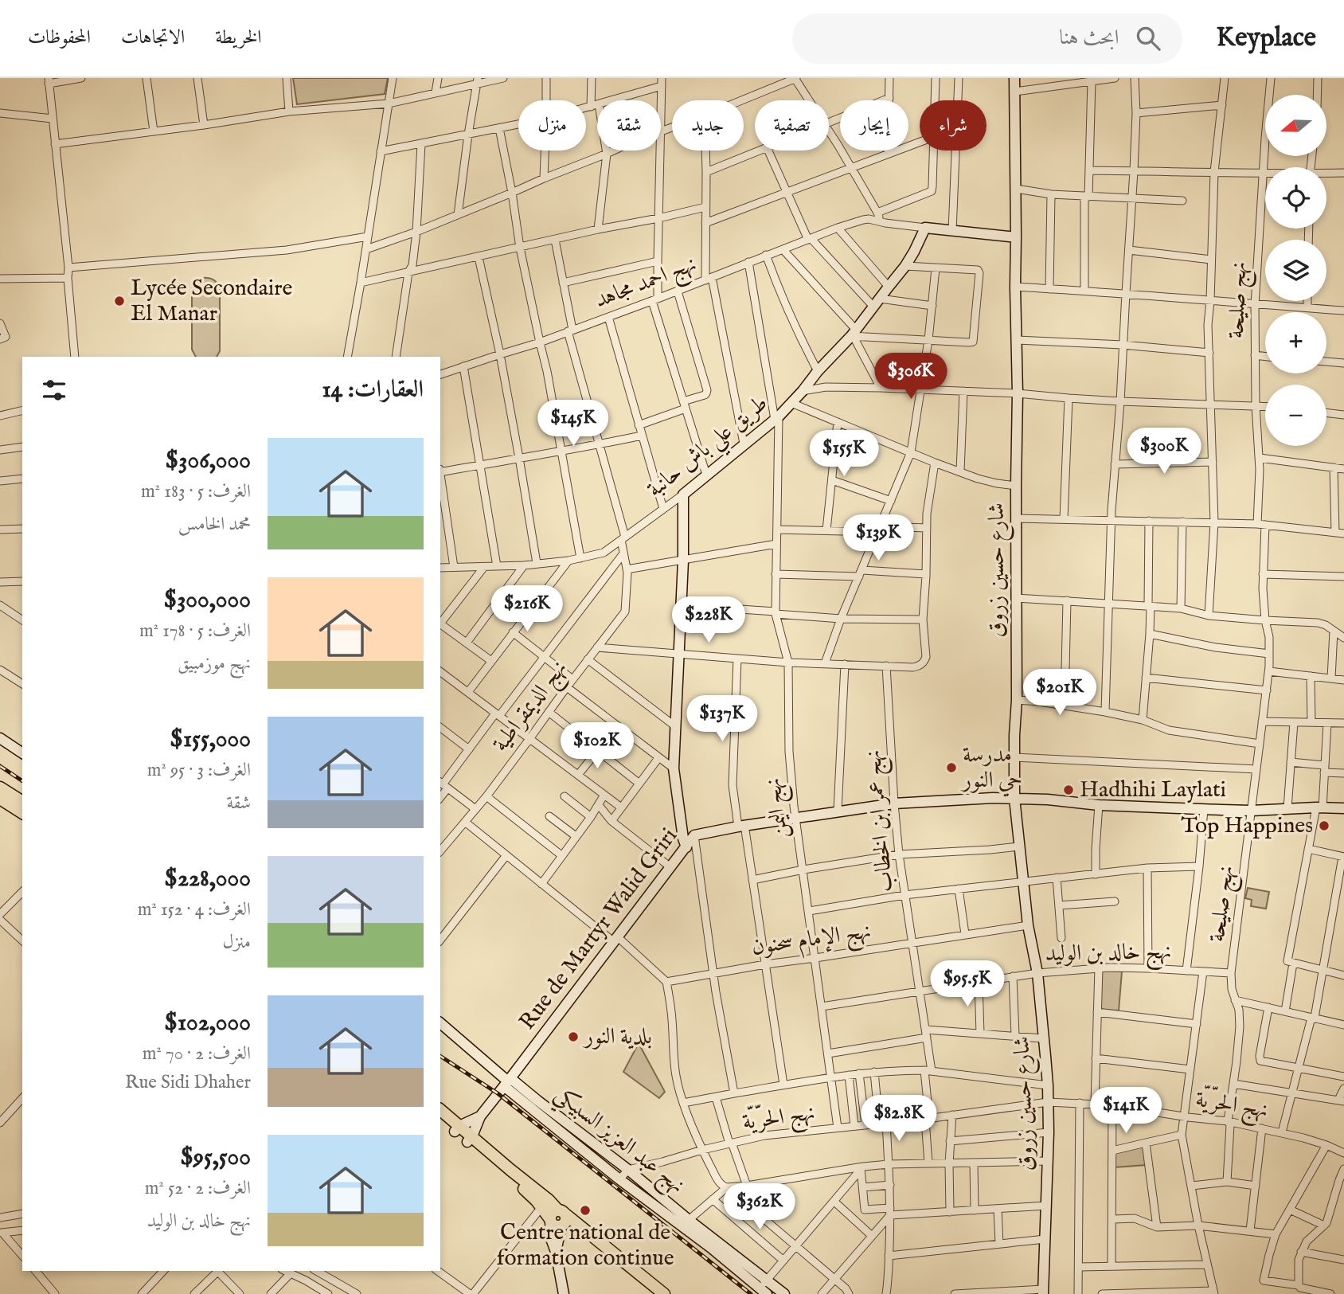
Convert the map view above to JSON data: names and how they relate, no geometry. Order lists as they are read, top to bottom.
{
  "streets": {
    "street": [
      "نهج احمد مجاهد",
      "نهج صليحة",
      "طريق علي باش حانبة",
      "شارع حسين زروق",
      "نهج الديمقراطية",
      "نهج اليمن",
      "نهج عمر ابن الخطاب",
      "Rue de Martyr Walid Griri",
      "نهج الإمام سحنون",
      "نهج خالد بن الوليد",
      "نهج الحرّيّة",
      "نهج عبد العزيز السبيكي"
    ]
  },
  "crossings": [
    ["نهج احمد مجاهد", "نهج الديمقراطية"],
    ["نهج احمد مجاهد", "نهج اليمن"],
    ["نهج صليحة", "Rue de Martyr Walid Griri"],
    ["نهج صليحة", "نهج خالد بن الوليد"],
    ["نهج صليحة", "نهج الحرّيّة"],
    ["طريق علي باش حانبة", "نهج الديمقراطية"],
    ["طريق علي باش حانبة", "نهج اليمن"],
    ["شارع حسين زروق", "Rue de Martyr Walid Griri"],
    ["شارع حسين زروق", "نهج الإمام سحنون"],
    ["شارع حسين زروق", "نهج خالد بن الوليد"],
    ["شارع حسين زروق", "نهج الحرّيّة"],
    ["نهج اليمن", "Rue de Martyr Walid Griri"],
    ["نهج اليمن", "نهج الإمام سحنون"],
    ["نهج اليمن", "نهج خالد بن الوليد"],
    ["نهج اليمن", "نهج الحرّيّة"],
    ["نهج عمر ابن الخطاب", "Rue de Martyr Walid Griri"],
    ["نهج عمر ابن الخطاب", "نهج الإمام سحنون"],
    ["نهج عمر ابن الخطاب", "نهج خالد بن الوليد"],
    ["نهج عمر ابن الخطاب", "نهج الحرّيّة"],
    ["Rue de Martyr Walid Griri", "نهج عبد العزيز السبيكي"],
    ["نهج الحرّيّة", "نهج عبد العزيز السبيكي"]
  ],
  "places": [
    "Lycée Secondaire El Manar",
    "مدرسة حي النور",
    "Hadhihi Laylati",
    "Top Happines",
    "بلدية النور",
    "Centre national de formation continue"
  ],
  "north": "left",
  "page": {
    "header": "Keyplace",
    "search": "ابحث هنا",
    "nav": ["الخريطة", "الاتجاهات", "المحفوظات"],
    "map_buttons": ["+", "−"],
    "chip": [
      "شراء",
      "إيجار",
      "تصفية",
      "جديد",
      "شقة",
      "منزل"
    ],
    "price": [
      "$306K",
      "$145K",
      "$300K",
      "$155K",
      "$139K",
      "$216K",
      "$228K",
      "$201K",
      "$137K",
      "$102K",
      "$95.5K",
      "$141K",
      "$82.8K",
      "$362K"
    ],
    "heading": "العقارات: 14",
    "list": [
      {
        "name": "$306,000",
        "note": "الغرف: 5 · 183 m² · محمد الخامس"
      },
      {
        "name": "$300,000",
        "note": "الغرف: 5 · 178 m² · نهج موزمبيق"
      },
      {
        "name": "$155,000",
        "note": "الغرف: 3 · 95 m² · شقة"
      },
      {
        "name": "$228,000",
        "note": "الغرف: 4 · 152 m² · منزل"
      },
      {
        "name": "$102,000",
        "note": "الغرف: 2 · 70 m² · Rue Sidi Dhaher"
      },
      {
        "name": "$95,500",
        "note": "الغرف: 2 · 52 m² · نهج خالد بن الوليد"
      }
    ]
  }
}
